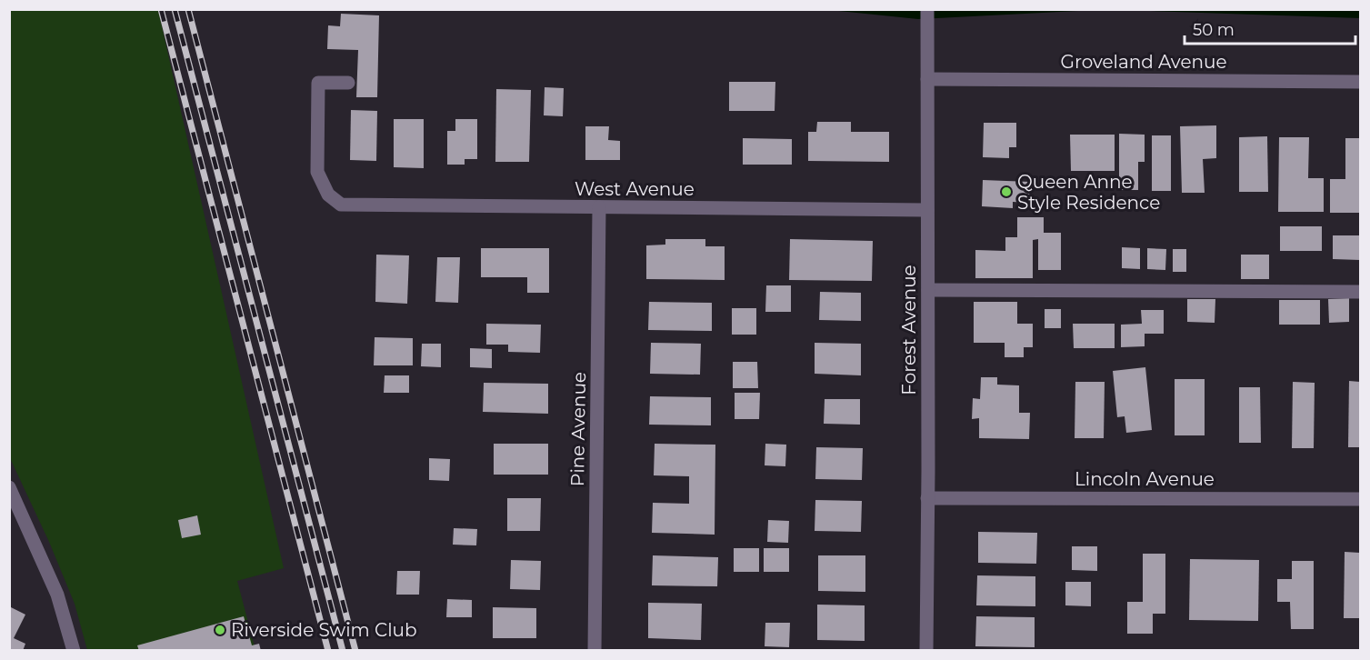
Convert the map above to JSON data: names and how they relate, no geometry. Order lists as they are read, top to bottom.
{
  "streets": {
    "street": [
      "Groveland Avenue",
      "West Avenue",
      "Forest Avenue",
      "Pine Avenue",
      "Lincoln Avenue"
    ]
  },
  "crossings": [
    ["Groveland Avenue", "Forest Avenue"],
    ["West Avenue", "Forest Avenue"],
    ["West Avenue", "Pine Avenue"],
    ["Forest Avenue", "Lincoln Avenue"]
  ],
  "places": ["Queen Anne Style Residence", "Riverside Swim Club"],
  "scale_bar": "50 m"
}
